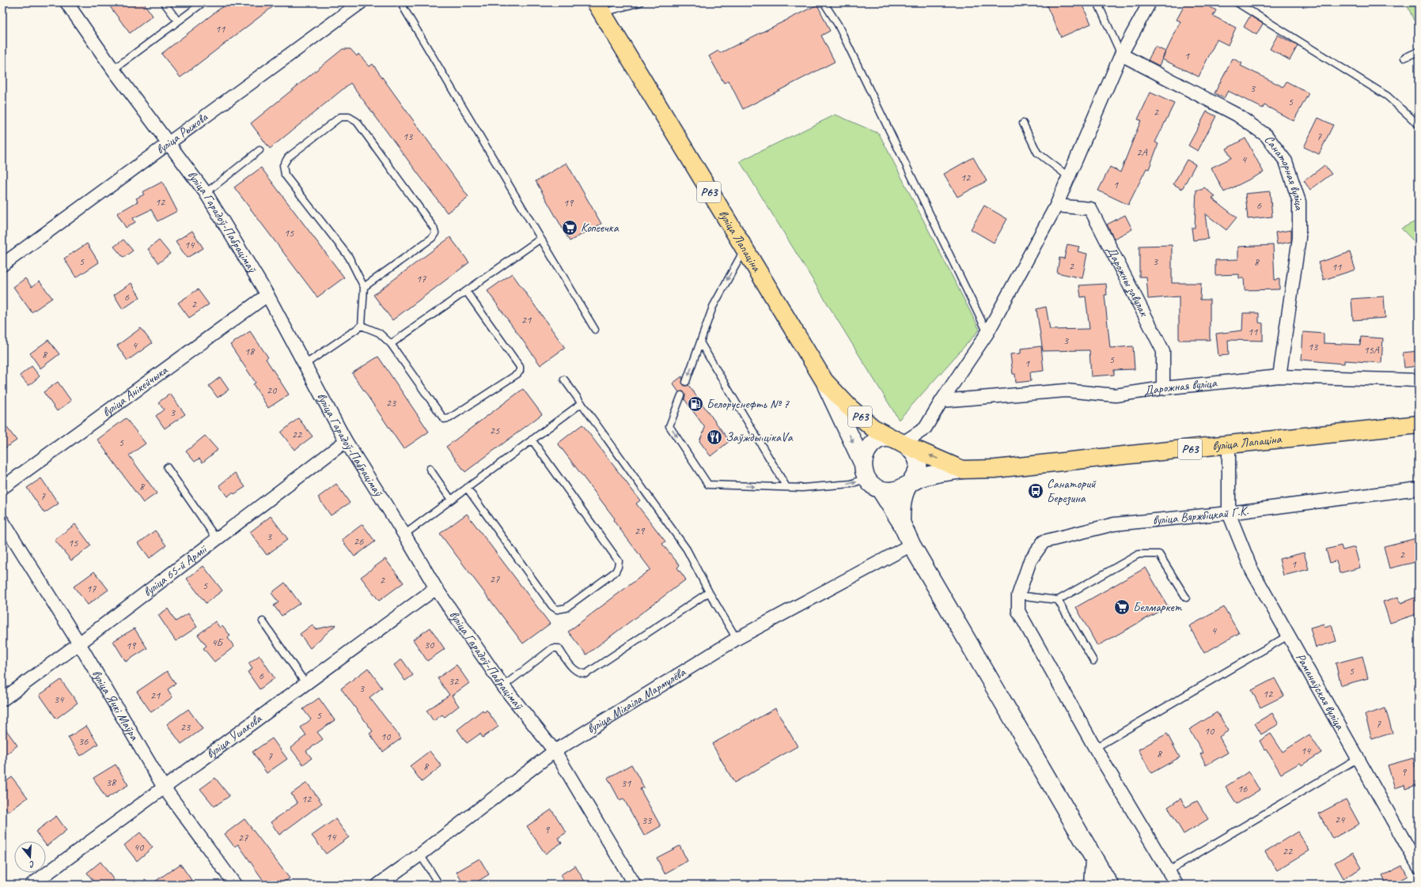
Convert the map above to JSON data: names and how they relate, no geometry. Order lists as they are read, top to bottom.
{
  "streets": {
    "main road": ["Р63", "вуліца Лапаціна"],
    "street": [
      "вуліца Рыжова",
      "Санаторная вуліца",
      "вуліца Гарадоў-Пабрацімаў",
      "Дарожны завулак",
      "Дарожная вуліца",
      "вуліца Анікейчыка",
      "вуліца Вяржбіцкай Г.К.",
      "вуліца 65-й Арміі",
      "Раманаўская вуліца",
      "вуліца Міхаіла Мармулёва",
      "вуліца Янкі Маўра",
      "вуліца Ушакова"
    ]
  },
  "crossings": [
    ["вуліца Рыжова", "вуліца Гарадоў-Пабрацімаў"],
    ["Санаторная вуліца", "Дарожная вуліца"],
    ["вуліца Гарадоў-Пабрацімаў", "вуліца Анікейчыка"],
    ["вуліца Гарадоў-Пабрацімаў", "вуліца 65-й Арміі"],
    ["вуліца Гарадоў-Пабрацімаў", "вуліца Міхаіла Мармулёва"],
    ["вуліца Гарадоў-Пабрацімаў", "вуліца Ушакова"],
    ["Дарожны завулак", "Дарожная вуліца"],
    ["вуліца Вяржбіцкай Г.К.", "Раманаўская вуліца"],
    ["вуліца 65-й Арміі", "вуліца Янкі Маўра"],
    ["вуліца Янкі Маўра", "вуліца Ушакова"]
  ],
  "places": {
    "supermarket": ["Копеечка", "Белмаркет"],
    "fuel station": ["Белоруснефть № 7"],
    "restaurant": ["Заўжды цікаVа"],
    "bus stop": ["Санаторий Березина"]
  },
  "house_numbers": [
    "11",
    "1",
    "3",
    "5",
    "2",
    "13",
    "7",
    "2А",
    "4",
    "12",
    "1",
    "12",
    "19",
    "6",
    "15",
    "14",
    "5",
    "3",
    "8",
    "2",
    "11",
    "17",
    "6",
    "2",
    "21",
    "11",
    "3",
    "4",
    "13",
    "15А",
    "18",
    "8",
    "5",
    "1",
    "20",
    "23",
    "3",
    "25",
    "22",
    "5",
    "8",
    "7",
    "29",
    "3",
    "26",
    "15",
    "2",
    "1",
    "27",
    "2",
    "5",
    "17",
    "4",
    "4Б",
    "30",
    "19",
    "5",
    "6",
    "32",
    "3",
    "12",
    "21",
    "34",
    "5",
    "7",
    "23",
    "10",
    "10",
    "36",
    "14",
    "8",
    "7",
    "8",
    "9",
    "38",
    "31",
    "16",
    "12",
    "24",
    "33",
    "9",
    "14",
    "27",
    "40",
    "22"
  ],
  "north": "bottom"
}
